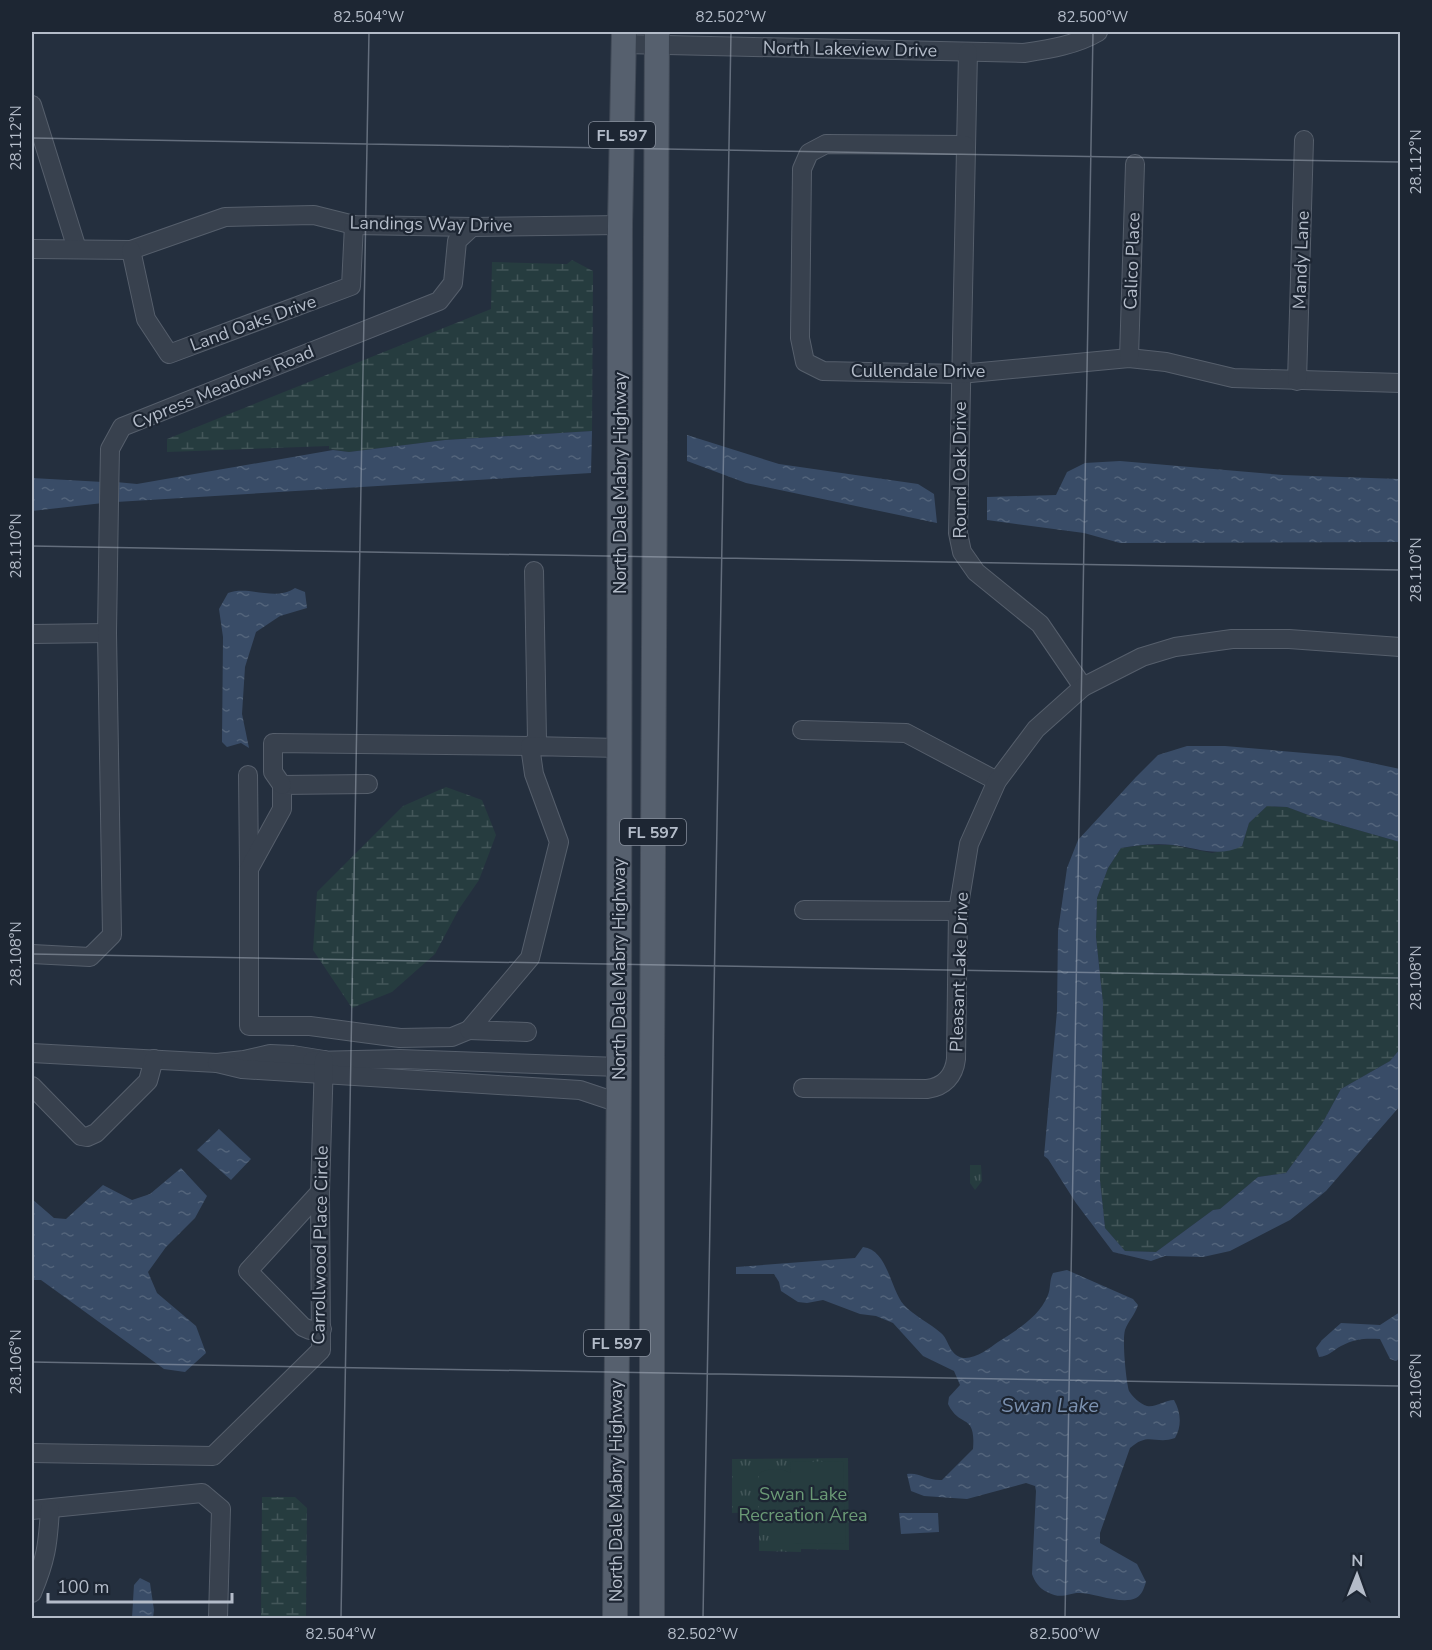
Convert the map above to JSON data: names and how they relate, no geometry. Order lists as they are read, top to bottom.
{
  "streets": {
    "main road": ["FL 597", "North Dale Mabry Highway"],
    "street": [
      "North Lakeview Drive",
      "Landings Way Drive",
      "Mandy Lane",
      "Calico Place",
      "Land Oaks Drive",
      "Cullendale Drive",
      "Cypress Meadows Road",
      "Round Oak Drive",
      "Pleasant Lake Drive",
      "Carrollwood Place Circle"
    ]
  },
  "crossings": [
    ["North Lakeview Drive", "Round Oak Drive"],
    ["North Lakeview Drive", "North Dale Mabry Highway"],
    ["Landings Way Drive", "Land Oaks Drive"],
    ["Landings Way Drive", "Cypress Meadows Road"],
    ["Landings Way Drive", "North Dale Mabry Highway"],
    ["Mandy Lane", "Cullendale Drive"],
    ["Calico Place", "Cullendale Drive"],
    ["Cullendale Drive", "Round Oak Drive"],
    ["Round Oak Drive", "Pleasant Lake Drive"]
  ],
  "water": ["Swan Lake"],
  "parks": ["Swan Lake Recreation Area"],
  "scale_bar": "100 m",
  "north": "top",
  "coordinates": [
    "82.504°W",
    "82.502°W",
    "82.500°W",
    "28.112°N",
    "28.110°N",
    "28.108°N",
    "28.106°N"
  ]
}
